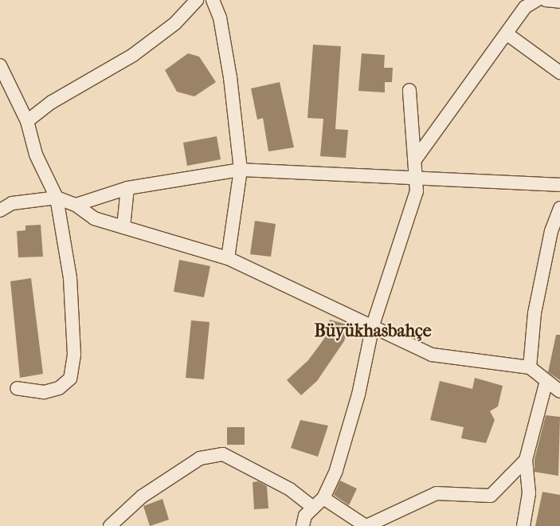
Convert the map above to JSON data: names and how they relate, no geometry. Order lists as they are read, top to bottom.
{
  "districts": ["Büyükhasbahçe"]
}
